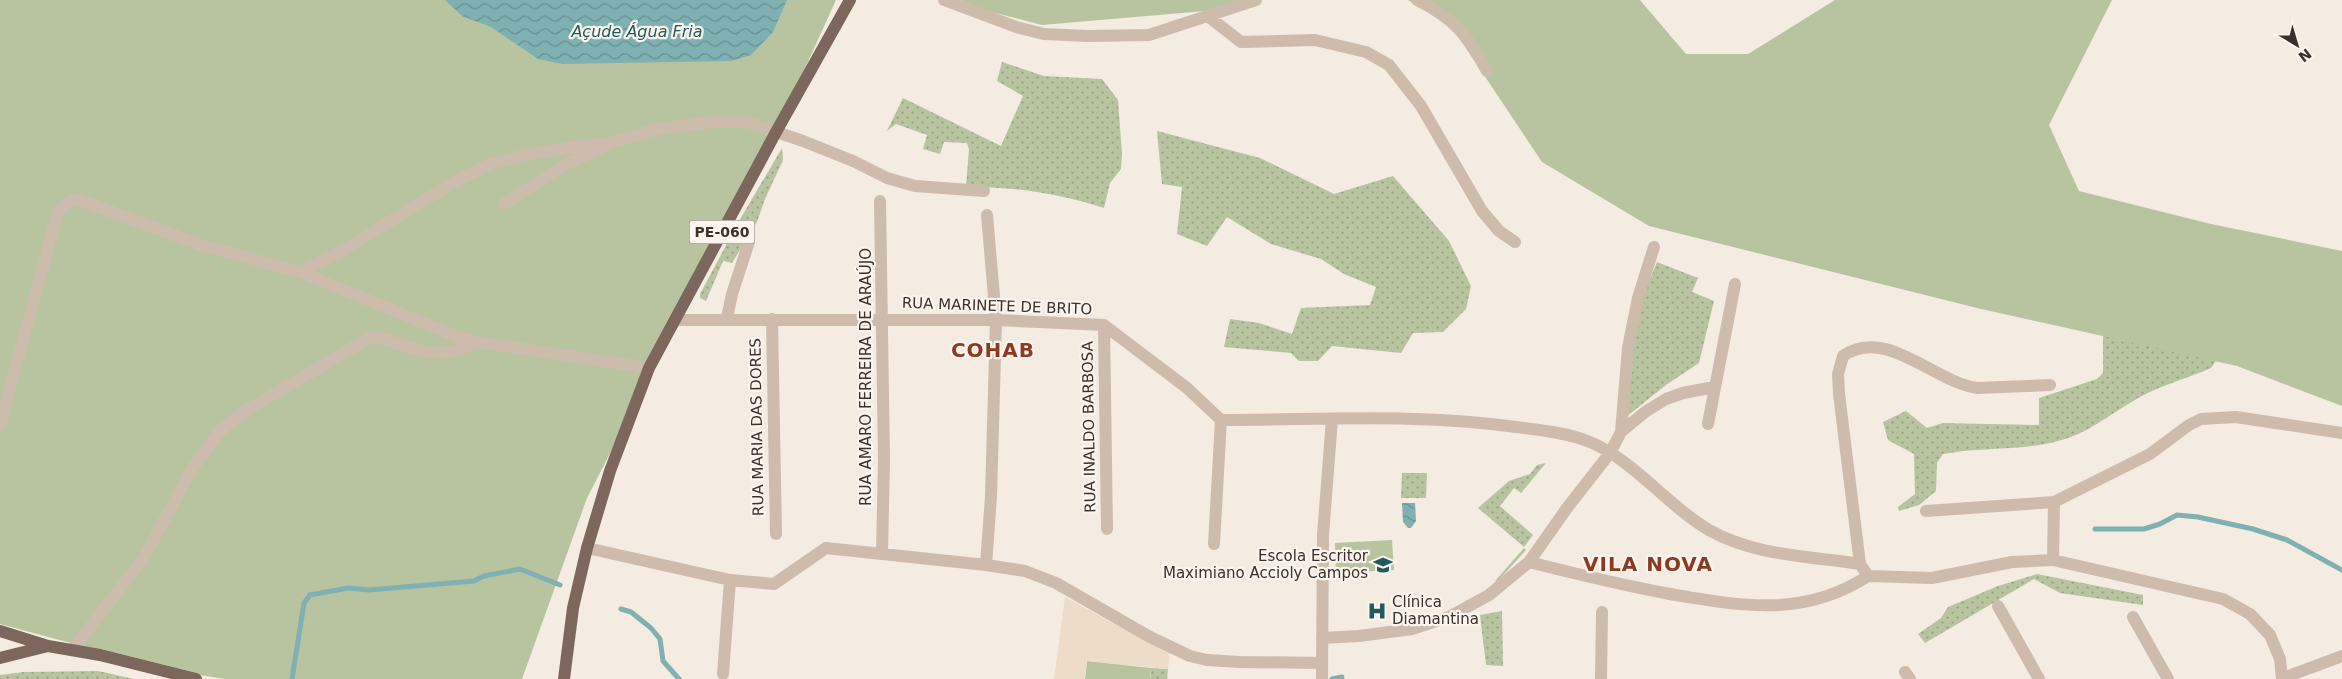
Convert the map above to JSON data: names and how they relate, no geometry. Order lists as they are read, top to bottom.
{
  "streets": {
    "main road": ["PE-060"],
    "street": [
      "RUA MARINETE DE BRITO",
      "RUA AMARO FERREIRA DE ARAÚJO",
      "RUA MARIA DAS DORES",
      "RUA INALDO BARBOSA"
    ]
  },
  "crossings": [
    ["PE-060", "RUA MARINETE DE BRITO"],
    ["RUA MARINETE DE BRITO", "RUA AMARO FERREIRA DE ARAÚJO"],
    ["RUA MARINETE DE BRITO", "RUA MARIA DAS DORES"],
    ["RUA MARINETE DE BRITO", "RUA INALDO BARBOSA"]
  ],
  "districts": ["COHAB", "VILA NOVA"],
  "water": ["Açude Água Fria"],
  "places": {
    "school or university": ["Escola Escritor Maximiano Accioly Campos"],
    "hospital": ["Clínica Diamantina"]
  },
  "north": "bottom right"
}
